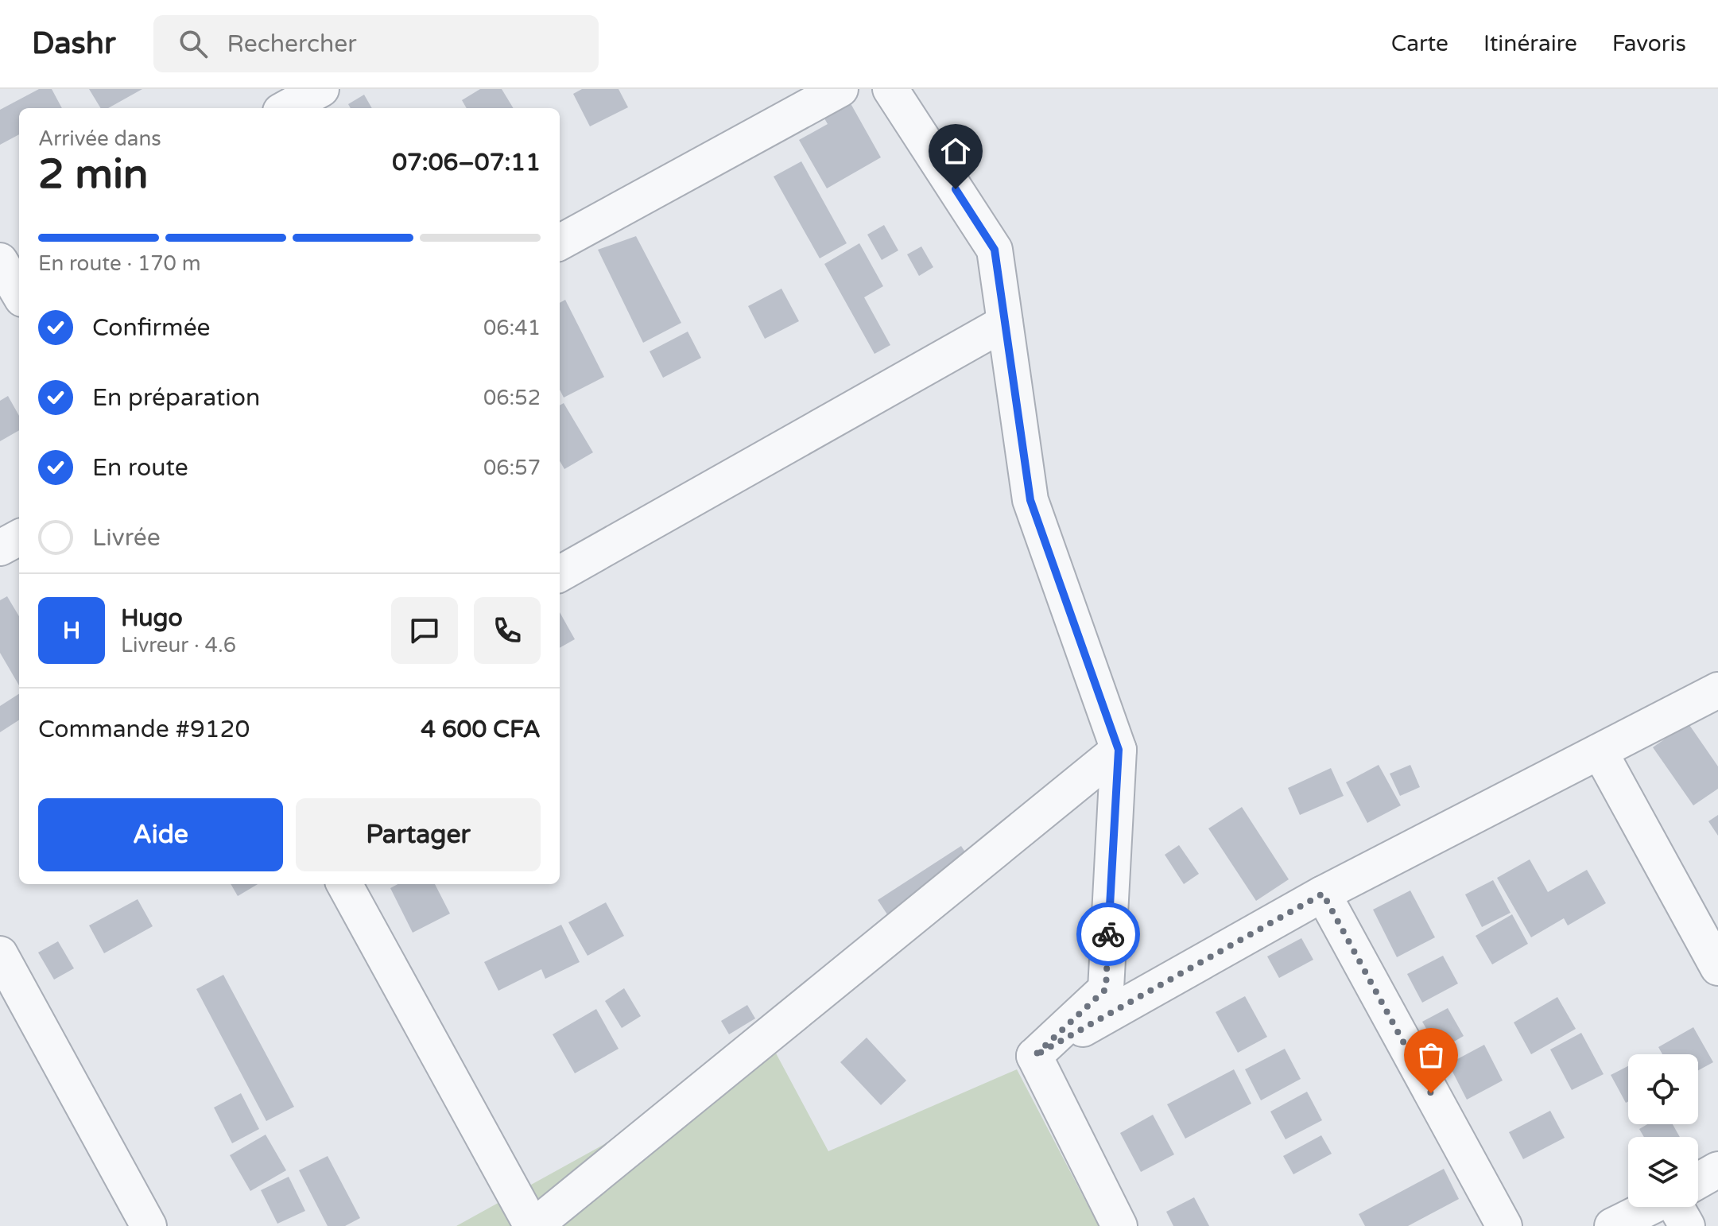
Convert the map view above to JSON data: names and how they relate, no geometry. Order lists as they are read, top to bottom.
{
  "page": {
    "header": "Dashr",
    "search": "Rechercher",
    "nav": ["Carte", "Itinéraire", "Favoris"],
    "heading": ["2 min", "Arrivée dans", "07:06–07:11"],
    "panel": [
      "Hugo",
      "Livreur · 4.6",
      "Commande #9120",
      "4 600 CFA"
    ],
    "bar": "En route · 170 m",
    "list": [
      ["Confirmée", "06:41"],
      ["En préparation", "06:52"],
      ["En route", "06:57"],
      "Livrée"
    ],
    "round": "H",
    "buttons": ["Aide", "Partager"]
  }
}
